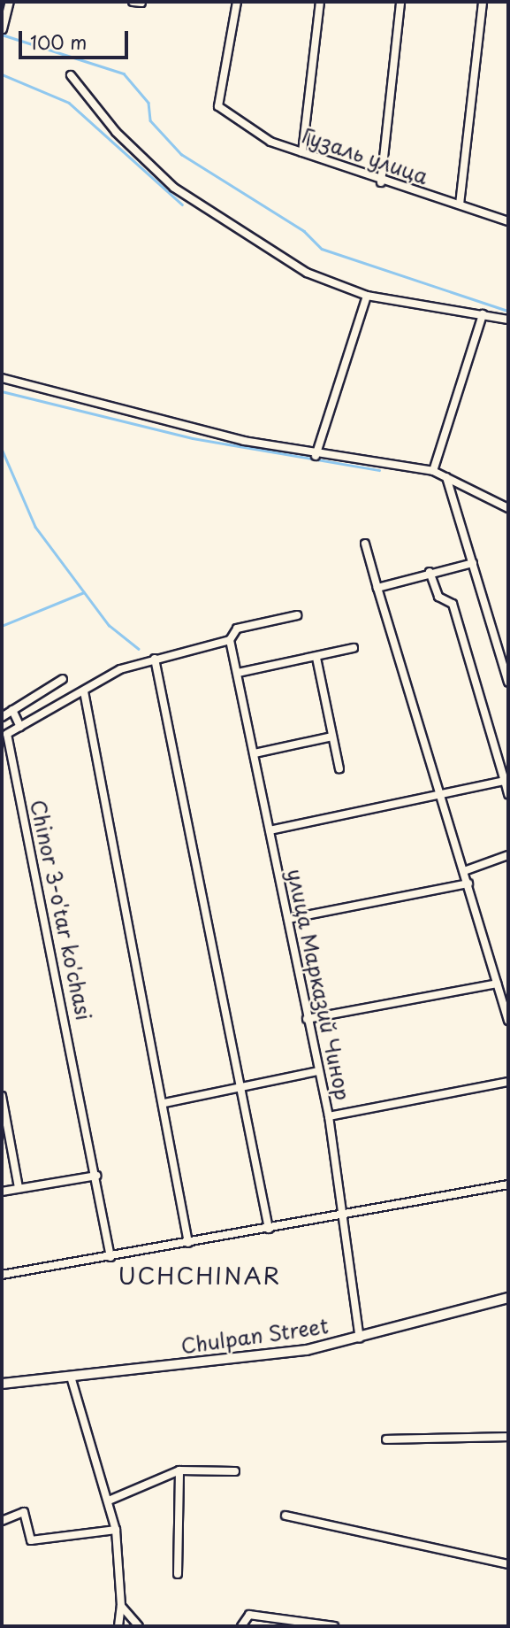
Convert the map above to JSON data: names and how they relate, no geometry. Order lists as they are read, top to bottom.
{
  "streets": {
    "main road": ["Chulpan Street"],
    "street": ["Гузаль улица", "Chinor 3-o'tar ko'chasi", "улица Марказий Чинор"]
  },
  "crossings": [
    ["Chinor 3-o'tar ko'chasi", "улица Марказий Чинор"],
    ["улица Марказий Чинор", "Chulpan Street"]
  ],
  "districts": ["UCHCHINAR"],
  "scale_bar": "100 m"
}
